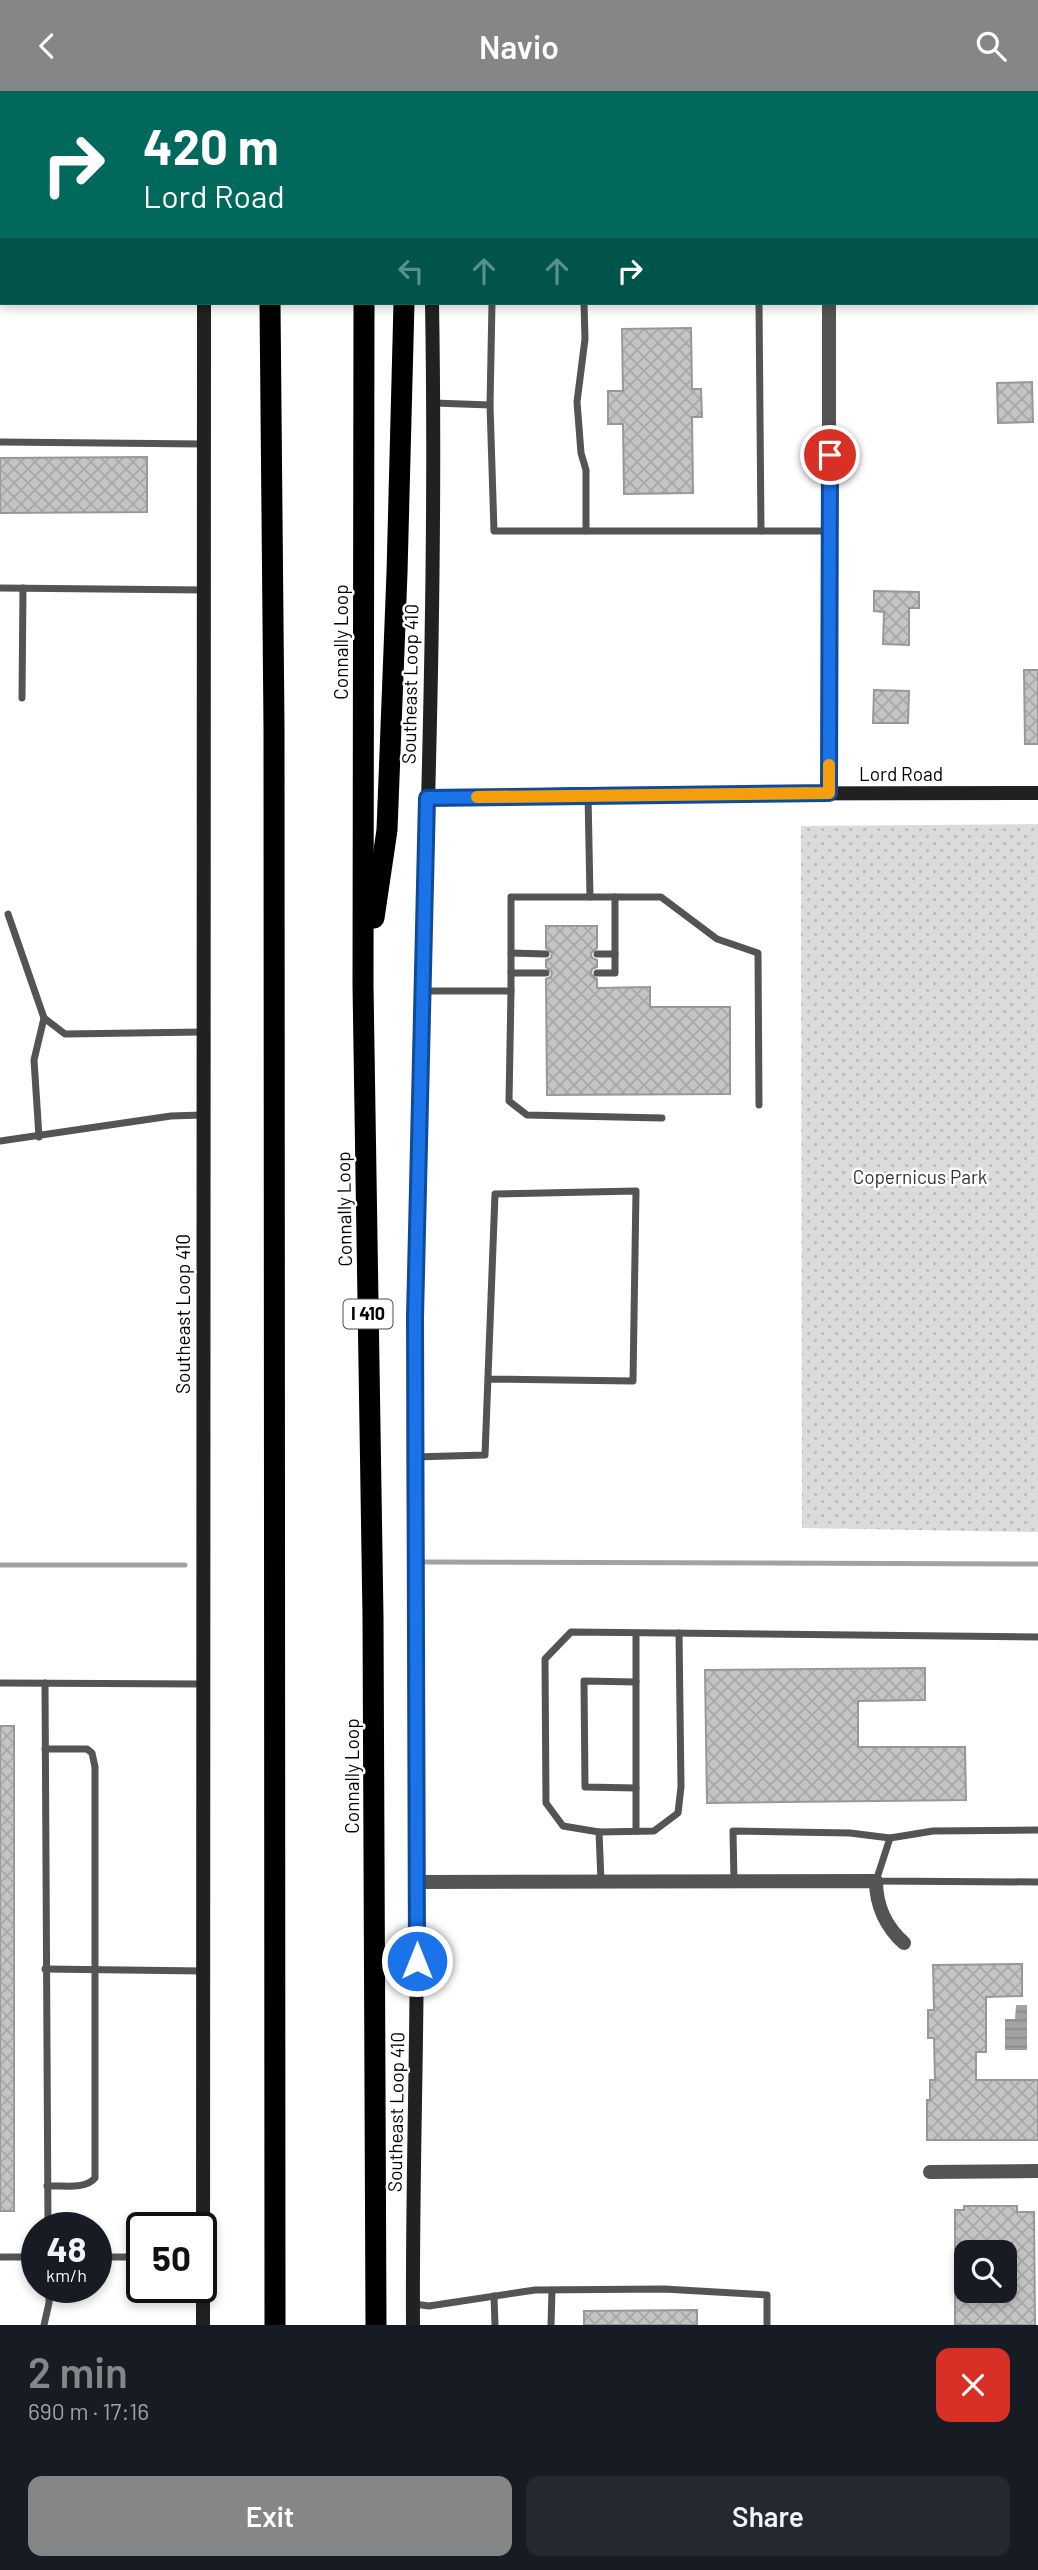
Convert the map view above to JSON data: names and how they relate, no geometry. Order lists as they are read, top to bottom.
{
  "streets": {
    "highway": ["Connally Loop", "I 410"],
    "main road": ["Southeast Loop 410", "Lord Road"]
  },
  "crossings": [
    ["Southeast Loop 410", "Lord Road"]
  ],
  "parks": ["Copernicus Park"],
  "page": {
    "header": "Navio",
    "turn": ["420 m", "Lord Road"],
    "speed": "48 km/h",
    "limit": "50",
    "heading": ["2 min", "690 m · 17:16"],
    "buttons": ["Exit", "Share"]
  }
}
